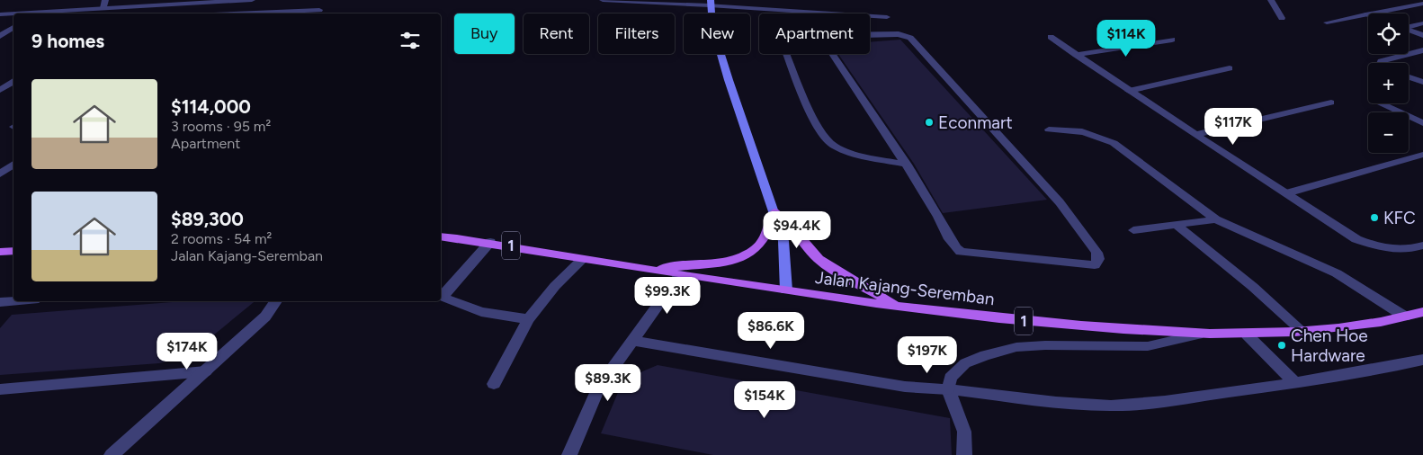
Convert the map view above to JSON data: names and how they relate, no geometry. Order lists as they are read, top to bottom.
{
  "streets": {
    "main road": ["1", "Jalan Kajang-Seremban"]
  },
  "places": ["Econmart", "KFC", "Chen Hoe Hardware"],
  "page": {
    "map_buttons": ["+", "−"],
    "chip": [
      "Buy",
      "Rent",
      "Filters",
      "New",
      "Apartment"
    ],
    "heading": "9 homes",
    "price": [
      "$114K",
      "$117K",
      "$94.4K",
      "$99.3K",
      "$86.6K",
      "$174K",
      "$197K",
      "$89.3K",
      "$154K"
    ],
    "list": [
      {
        "name": "$114,000",
        "note": "3 rooms · 95 m² · Apartment"
      },
      {
        "name": "$89,300",
        "note": "2 rooms · 54 m² · Jalan Kajang-Seremban"
      }
    ]
  }
}
